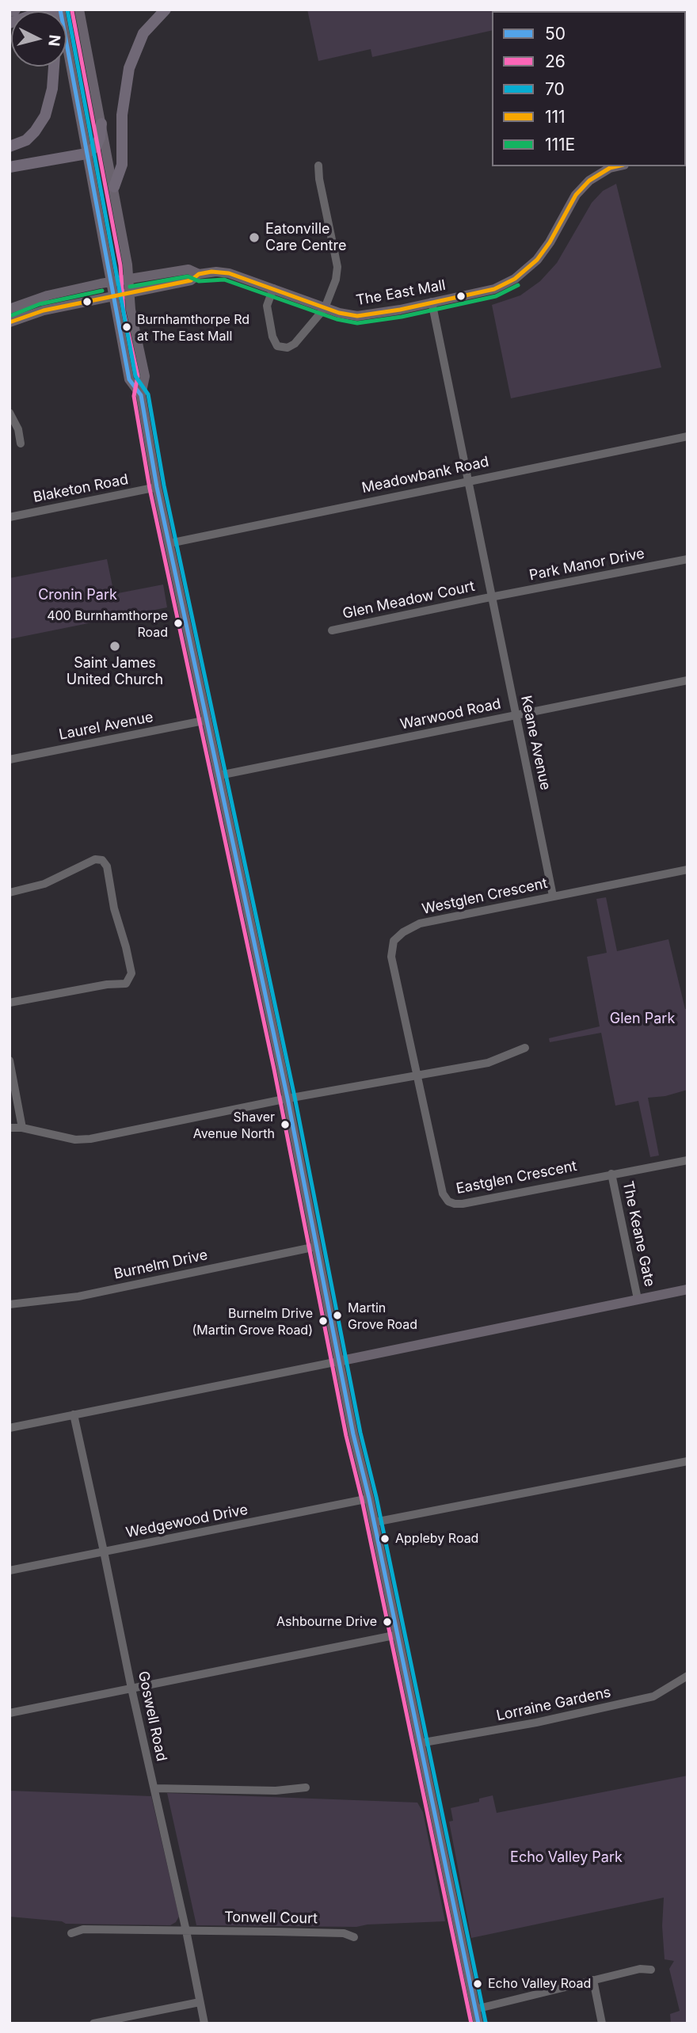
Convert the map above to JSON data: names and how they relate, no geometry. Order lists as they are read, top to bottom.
{
  "streets": {
    "main road": ["The East Mall"],
    "street": [
      "Meadowbank Road",
      "Blaketon Road",
      "Park Manor Drive",
      "Glen Meadow Court",
      "Warwood Road",
      "Laurel Avenue",
      "Keane Avenue",
      "Westglen Crescent",
      "Eastglen Crescent",
      "The Keane Gate",
      "Burnelm Drive",
      "Wedgewood Drive",
      "Lorraine Gardens",
      "Goswell Road",
      "Tonwell Court"
    ]
  },
  "crossings": [
    ["The East Mall", "Keane Avenue"],
    ["Meadowbank Road", "Keane Avenue"],
    ["Park Manor Drive", "Glen Meadow Court"],
    ["Park Manor Drive", "Keane Avenue"],
    ["Glen Meadow Court", "Keane Avenue"],
    ["Warwood Road", "Keane Avenue"],
    ["Keane Avenue", "Westglen Crescent"],
    ["Westglen Crescent", "Eastglen Crescent"],
    ["Eastglen Crescent", "The Keane Gate"],
    ["Wedgewood Drive", "Goswell Road"],
    ["Goswell Road", "Tonwell Court"]
  ],
  "parks": ["Cronin Park", "Glen Park", "Echo Valley Park"],
  "places": [
    "Eatonville Care Centre",
    "Burnhamthorpe Rd at The East Mall",
    "400 Burnhamthorpe Road",
    "Saint James United Church",
    "Shaver Avenue North",
    "Martin Grove Road",
    "Burnelm Drive (Martin Grove Road)",
    "Appleby Road",
    "Ashbourne Drive",
    "Echo Valley Road"
  ],
  "lines": [
    "transit line 50",
    "transit line 70",
    "transit line 26",
    "transit line 111",
    "transit line 111E"
  ],
  "legend": [
    "50",
    "26",
    "70",
    "111",
    "111E"
  ],
  "north": "right"
}
